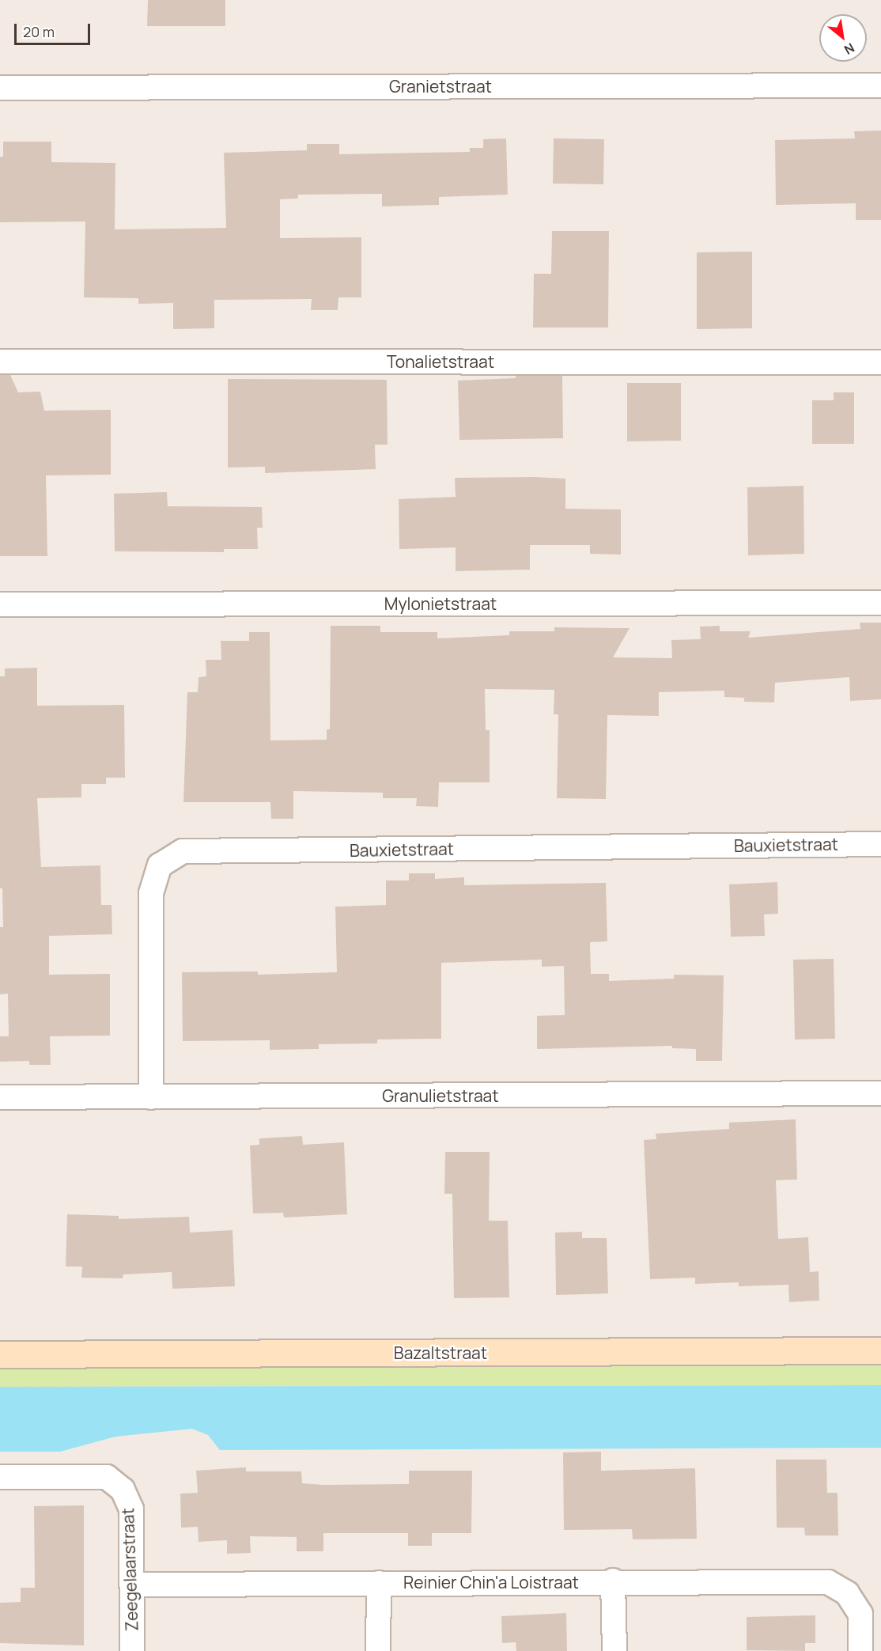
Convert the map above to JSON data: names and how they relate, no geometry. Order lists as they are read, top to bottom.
{
  "streets": {
    "street": [
      "Granietstraat",
      "Tonalietstraat",
      "Mylonietstraat",
      "Bauxietstraat",
      "Granulietstraat",
      "Bazaltstraat",
      "Zeegelaarstraat",
      "Reinier Chin'a Loistraat"
    ]
  },
  "crossings": [
    ["Bauxietstraat", "Granulietstraat"],
    ["Zeegelaarstraat", "Reinier Chin'a Loistraat"]
  ],
  "scale_bar": "20 m",
  "north": "bottom right"
}
